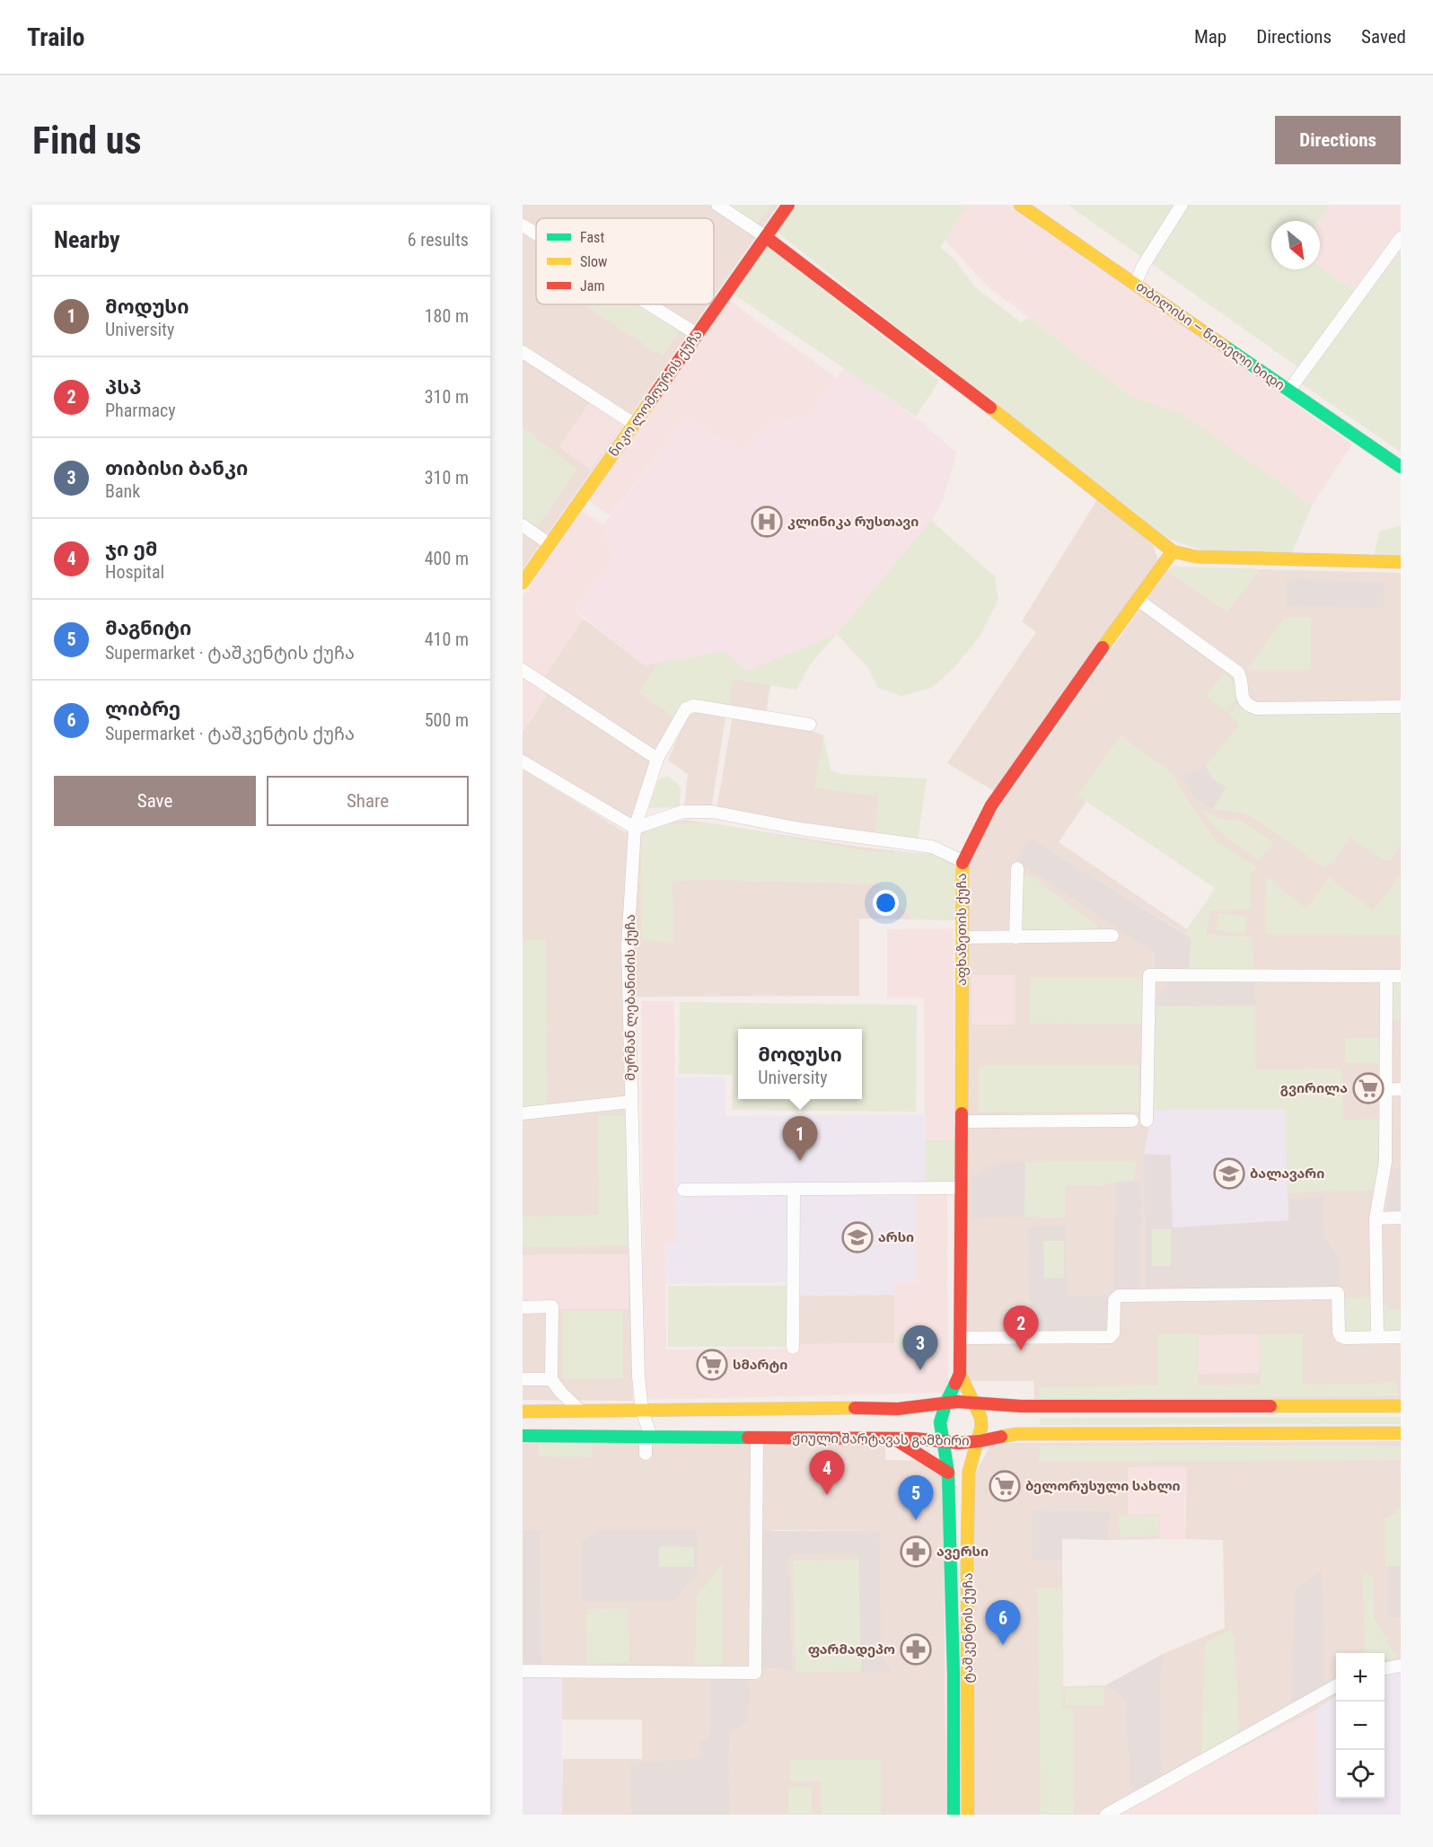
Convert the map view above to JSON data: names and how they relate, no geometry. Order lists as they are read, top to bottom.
{
  "streets": {
    "main road": [
      "თბილისი — წითელი ხიდი",
      "ნიკო ლომოურის ქუჩა",
      "აფხაზეთის ქუჩა",
      "ჟიული შარტავას გამზირი",
      "ტაშკენტის ქუჩა"
    ],
    "street": ["მურმან ლებანიძის ქუჩა"]
  },
  "crossings": [
    ["აფხაზეთის ქუჩა", "ჟიული შარტავას გამზირი"],
    ["აფხაზეთის ქუჩა", "ტაშკენტის ქუჩა"],
    ["მურმან ლებანიძის ქუჩა", "ჟიული შარტავას გამზირი"],
    ["ჟიული შარტავას გამზირი", "ტაშკენტის ქუჩა"]
  ],
  "places": {
    "hospital": ["კლინიკა რუსთავი"],
    "supermarket": ["გვირილა", "სმარტი", "ბელორუსული სახლი"],
    "school or university": ["ბალავარი", "არსი"],
    "pharmacy": ["ავერსი", "ფარმადეპო"]
  },
  "legend": ["Fast", "Slow", "Jam"],
  "north": "bottom right",
  "page": {
    "header": "Trailo",
    "nav": ["Map", "Directions", "Saved"],
    "buttons": [
      "Directions",
      ["Save", "Share"]
    ],
    "title": "Find us",
    "heading": ["Nearby", "6 results"],
    "list": [
      {
        "mark": "1",
        "name": "მოდუსი",
        "note": "University",
        "value": "180 m"
      },
      {
        "mark": "2",
        "name": "პსპ",
        "note": "Pharmacy",
        "value": "310 m"
      },
      {
        "mark": "3",
        "name": "თიბისი ბანკი",
        "note": "Bank",
        "value": "310 m"
      },
      {
        "mark": "4",
        "name": "ჯი ემ",
        "note": "Hospital",
        "value": "400 m"
      },
      {
        "mark": "5",
        "name": "მაგნიტი",
        "note": "Supermarket · ტაშკენტის ქუჩა",
        "value": "410 m"
      },
      {
        "mark": "6",
        "name": "ლიბრე",
        "note": "Supermarket · ტაშკენტის ქუჩა",
        "value": "500 m"
      }
    ],
    "popup": ["მოდუსი", "University"],
    "pins": [
      "1",
      "2",
      "3",
      "4",
      "5",
      "6"
    ],
    "map_buttons": ["+", "−"]
  }
}
